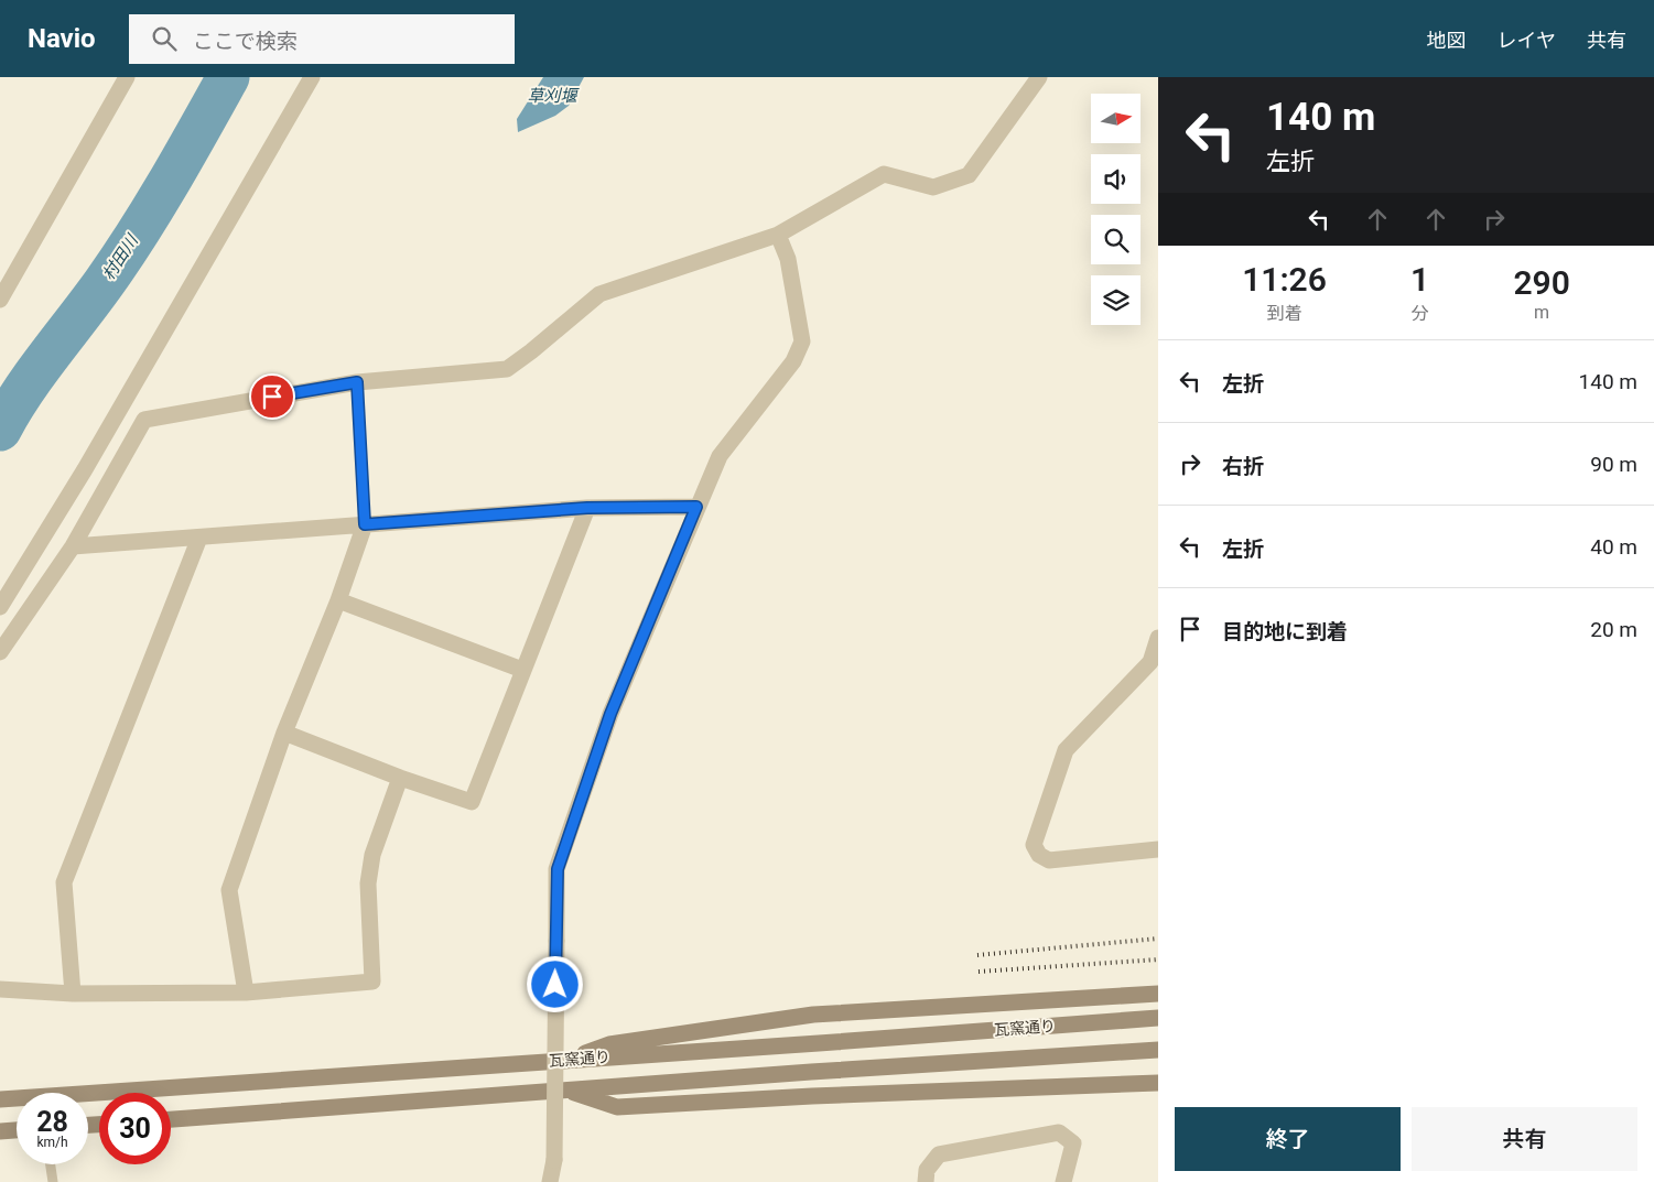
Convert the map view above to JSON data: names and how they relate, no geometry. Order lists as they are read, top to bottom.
{
  "streets": {
    "street": ["瓦窯通り"]
  },
  "water": ["草刈堰", "村田川"],
  "north": "right",
  "page": {
    "header": "Navio",
    "search": "ここで検索",
    "nav": ["地図", "レイヤ", "共有"],
    "turn": ["140 m", "左折"],
    "eta": [
      "11:26",
      "到着",
      "1",
      "分",
      "290",
      "m"
    ],
    "list": [
      {
        "name": "左折",
        "value": "140 m"
      },
      {
        "name": "右折",
        "value": "90 m"
      },
      {
        "name": "左折",
        "value": "40 m"
      },
      {
        "name": "目的地に到着",
        "value": "20 m"
      }
    ],
    "speed": "28 km/h",
    "limit": "30",
    "buttons": ["終了", "共有"]
  }
}
